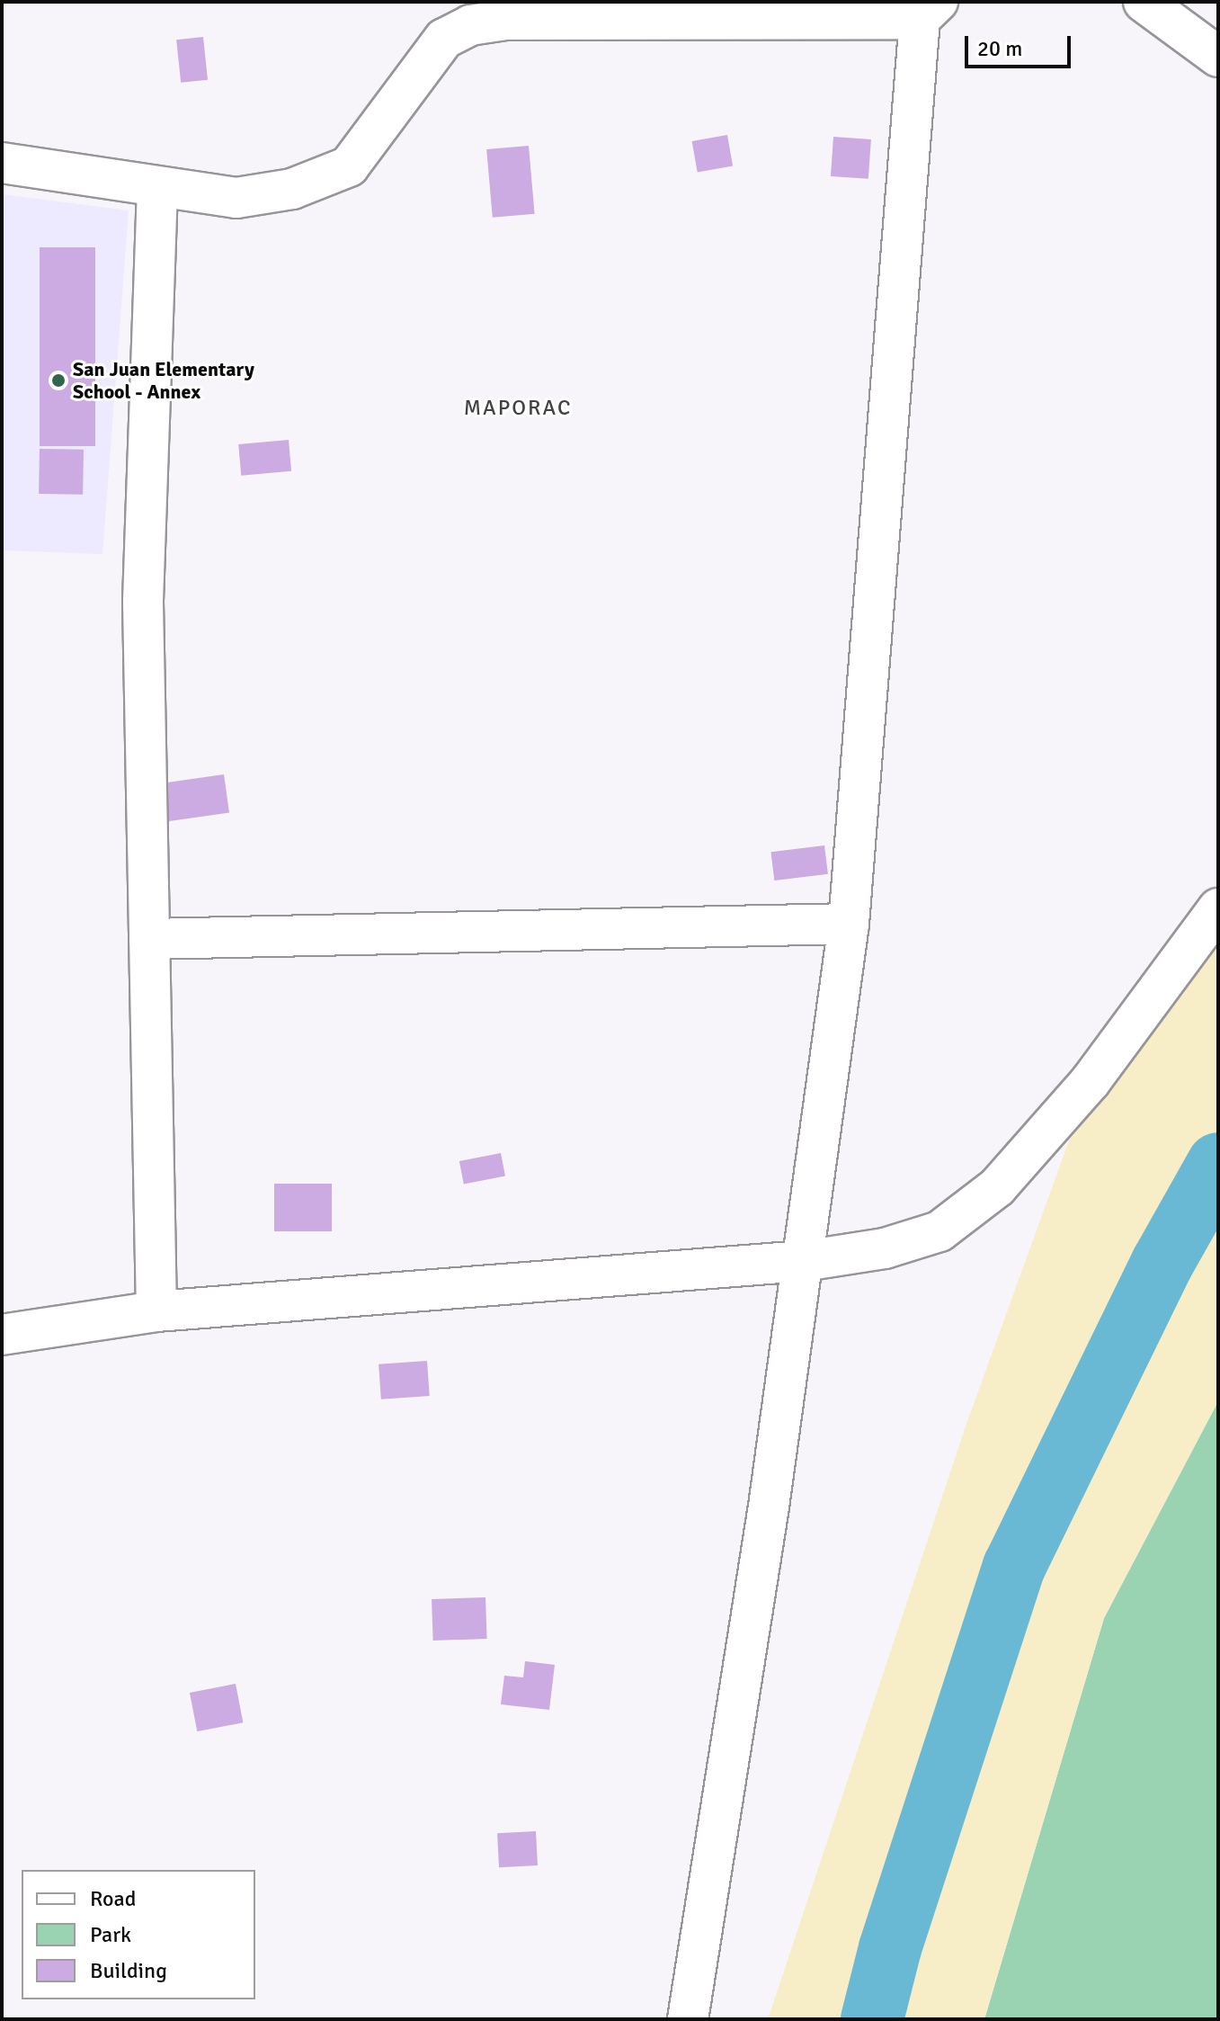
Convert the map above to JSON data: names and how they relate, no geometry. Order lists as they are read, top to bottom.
{
  "districts": ["MAPORAC"],
  "places": ["San Juan Elementary School - Annex"],
  "legend": ["Road", "Park", "Building"],
  "scale_bar": "20 m"
}
